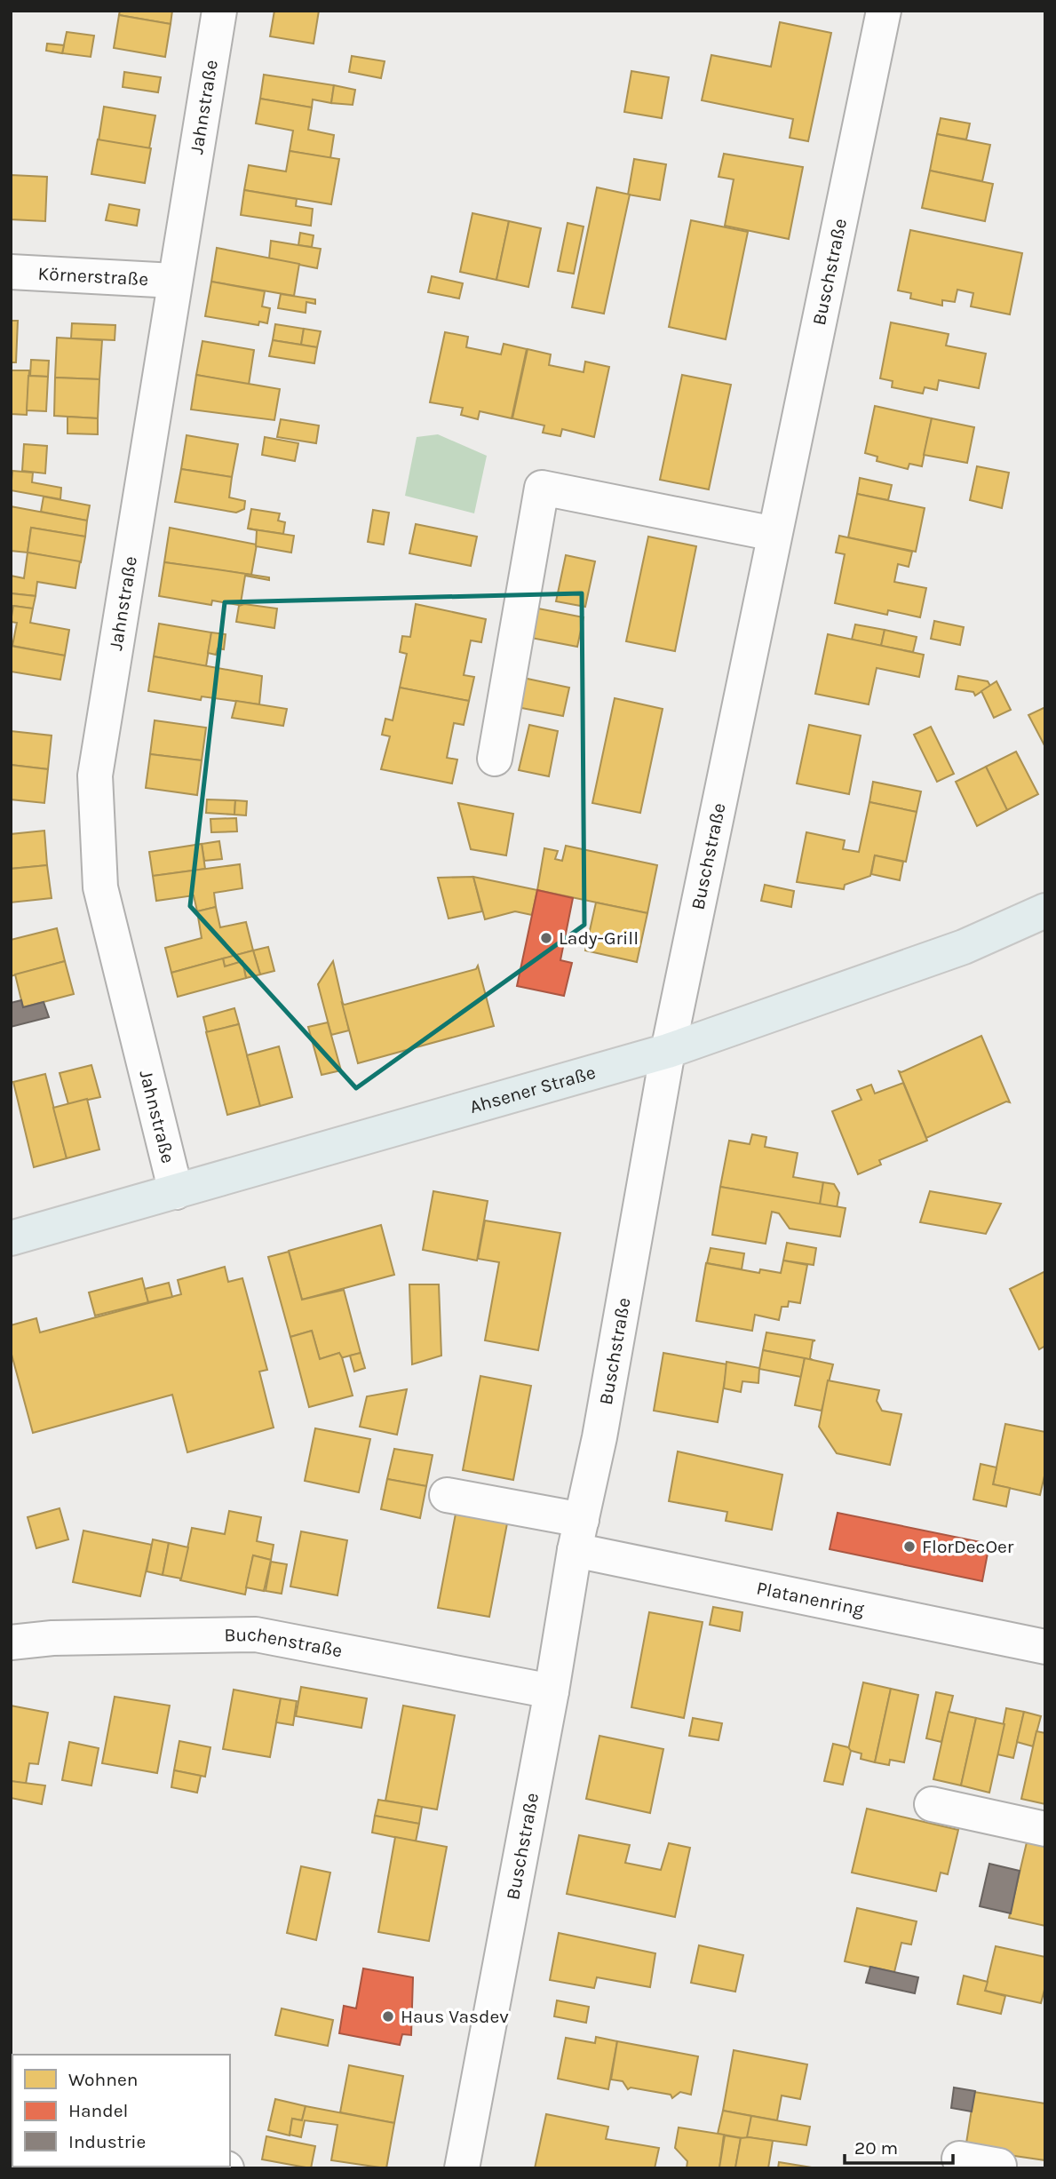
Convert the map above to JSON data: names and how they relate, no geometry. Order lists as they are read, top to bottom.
{
  "streets": {
    "main road": ["Ahsener Straße"],
    "street": [
      "Jahnstraße",
      "Buschstraße",
      "Körnerstraße",
      "Platanenring",
      "Buchenstraße"
    ]
  },
  "crossings": [
    ["Jahnstraße", "Körnerstraße"],
    ["Jahnstraße", "Ahsener Straße"],
    ["Buschstraße", "Ahsener Straße"],
    ["Buschstraße", "Platanenring"],
    ["Buschstraße", "Buchenstraße"]
  ],
  "places": ["Lady-Grill", "FlorDecOer", "Haus Vasdev"],
  "legend": ["Wohnen", "Handel", "Industrie"],
  "scale_bar": "20 m"
}
